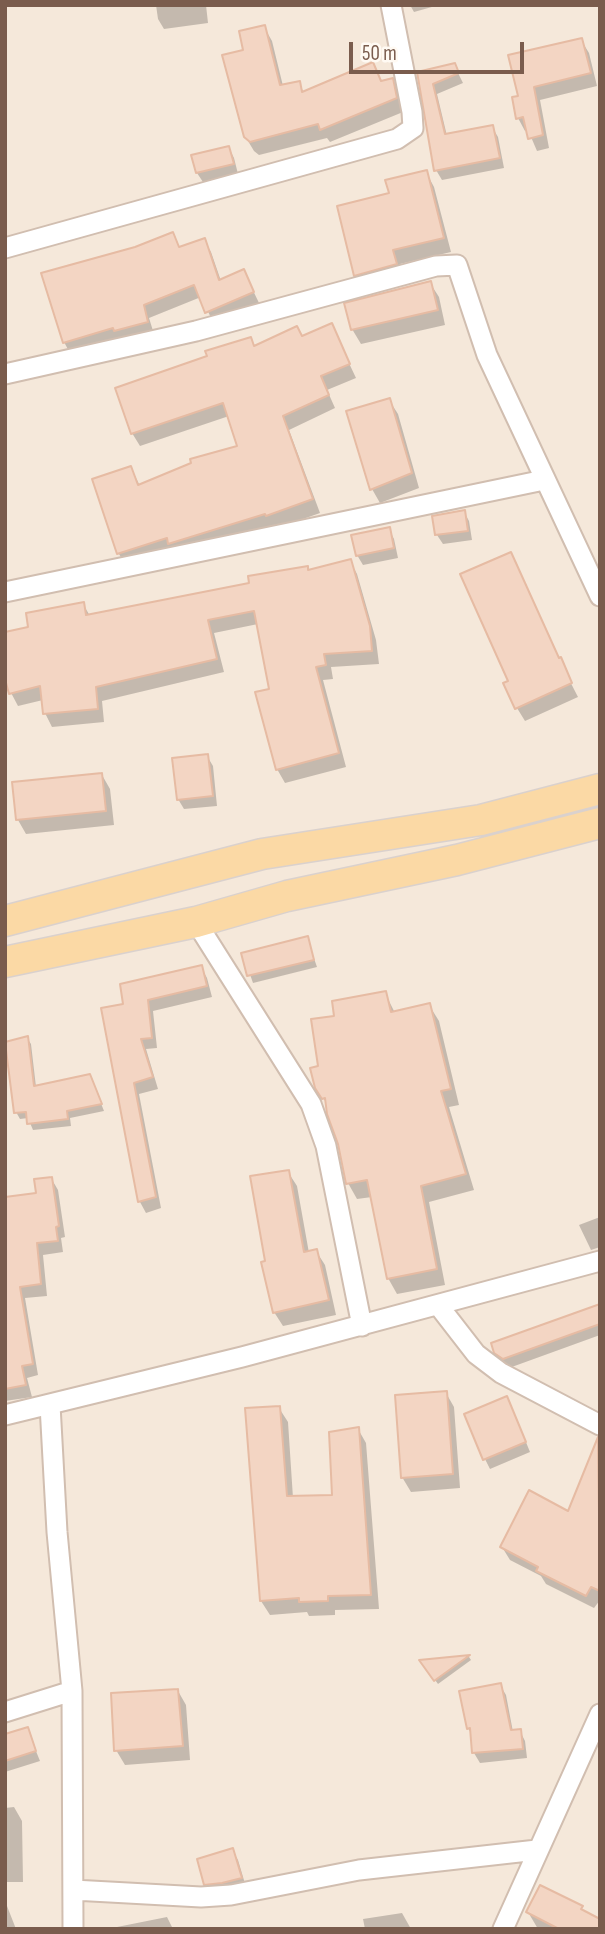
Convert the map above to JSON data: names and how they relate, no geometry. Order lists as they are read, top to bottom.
{
  "scale_bar": "50 m"
}
